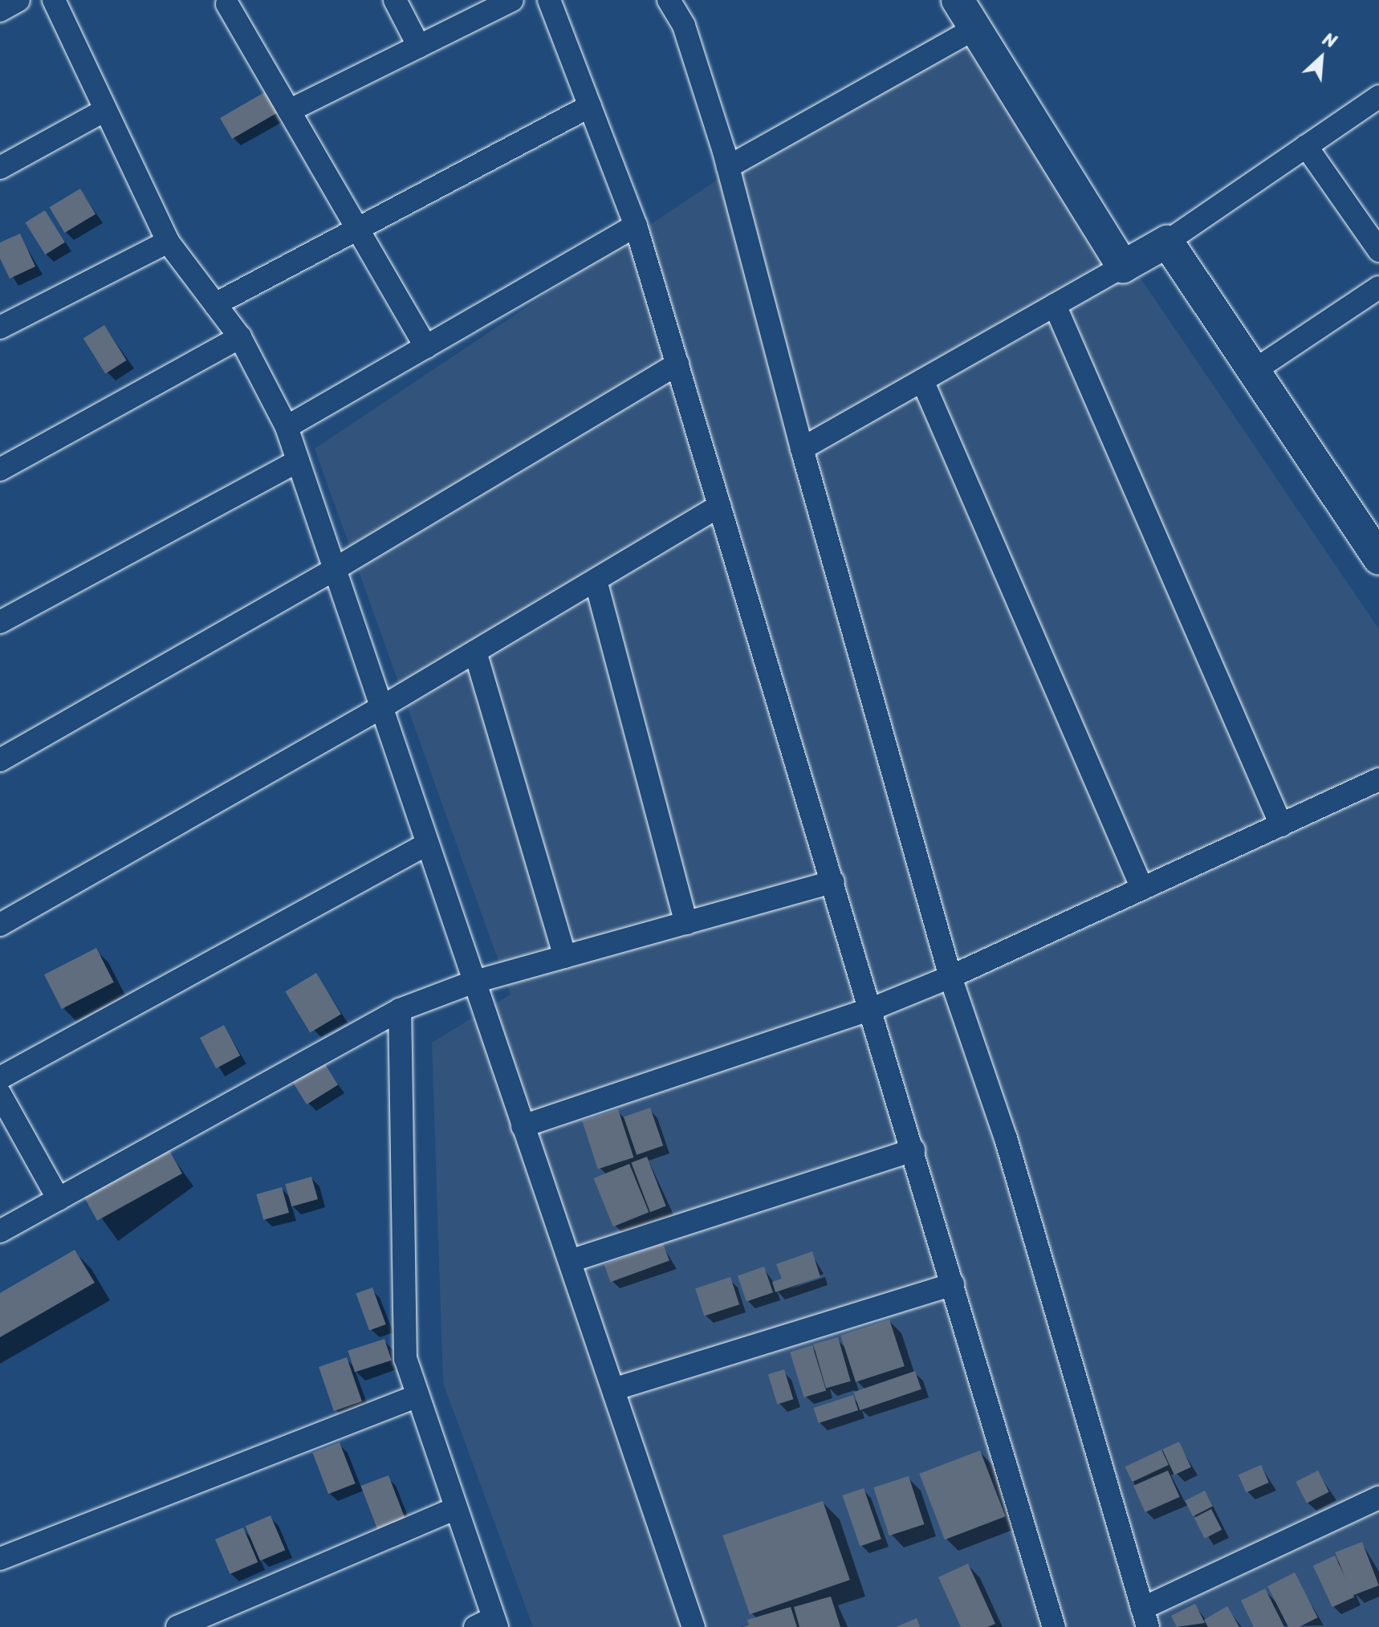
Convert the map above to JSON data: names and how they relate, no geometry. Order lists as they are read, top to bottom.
{
  "north": "top right"
}
